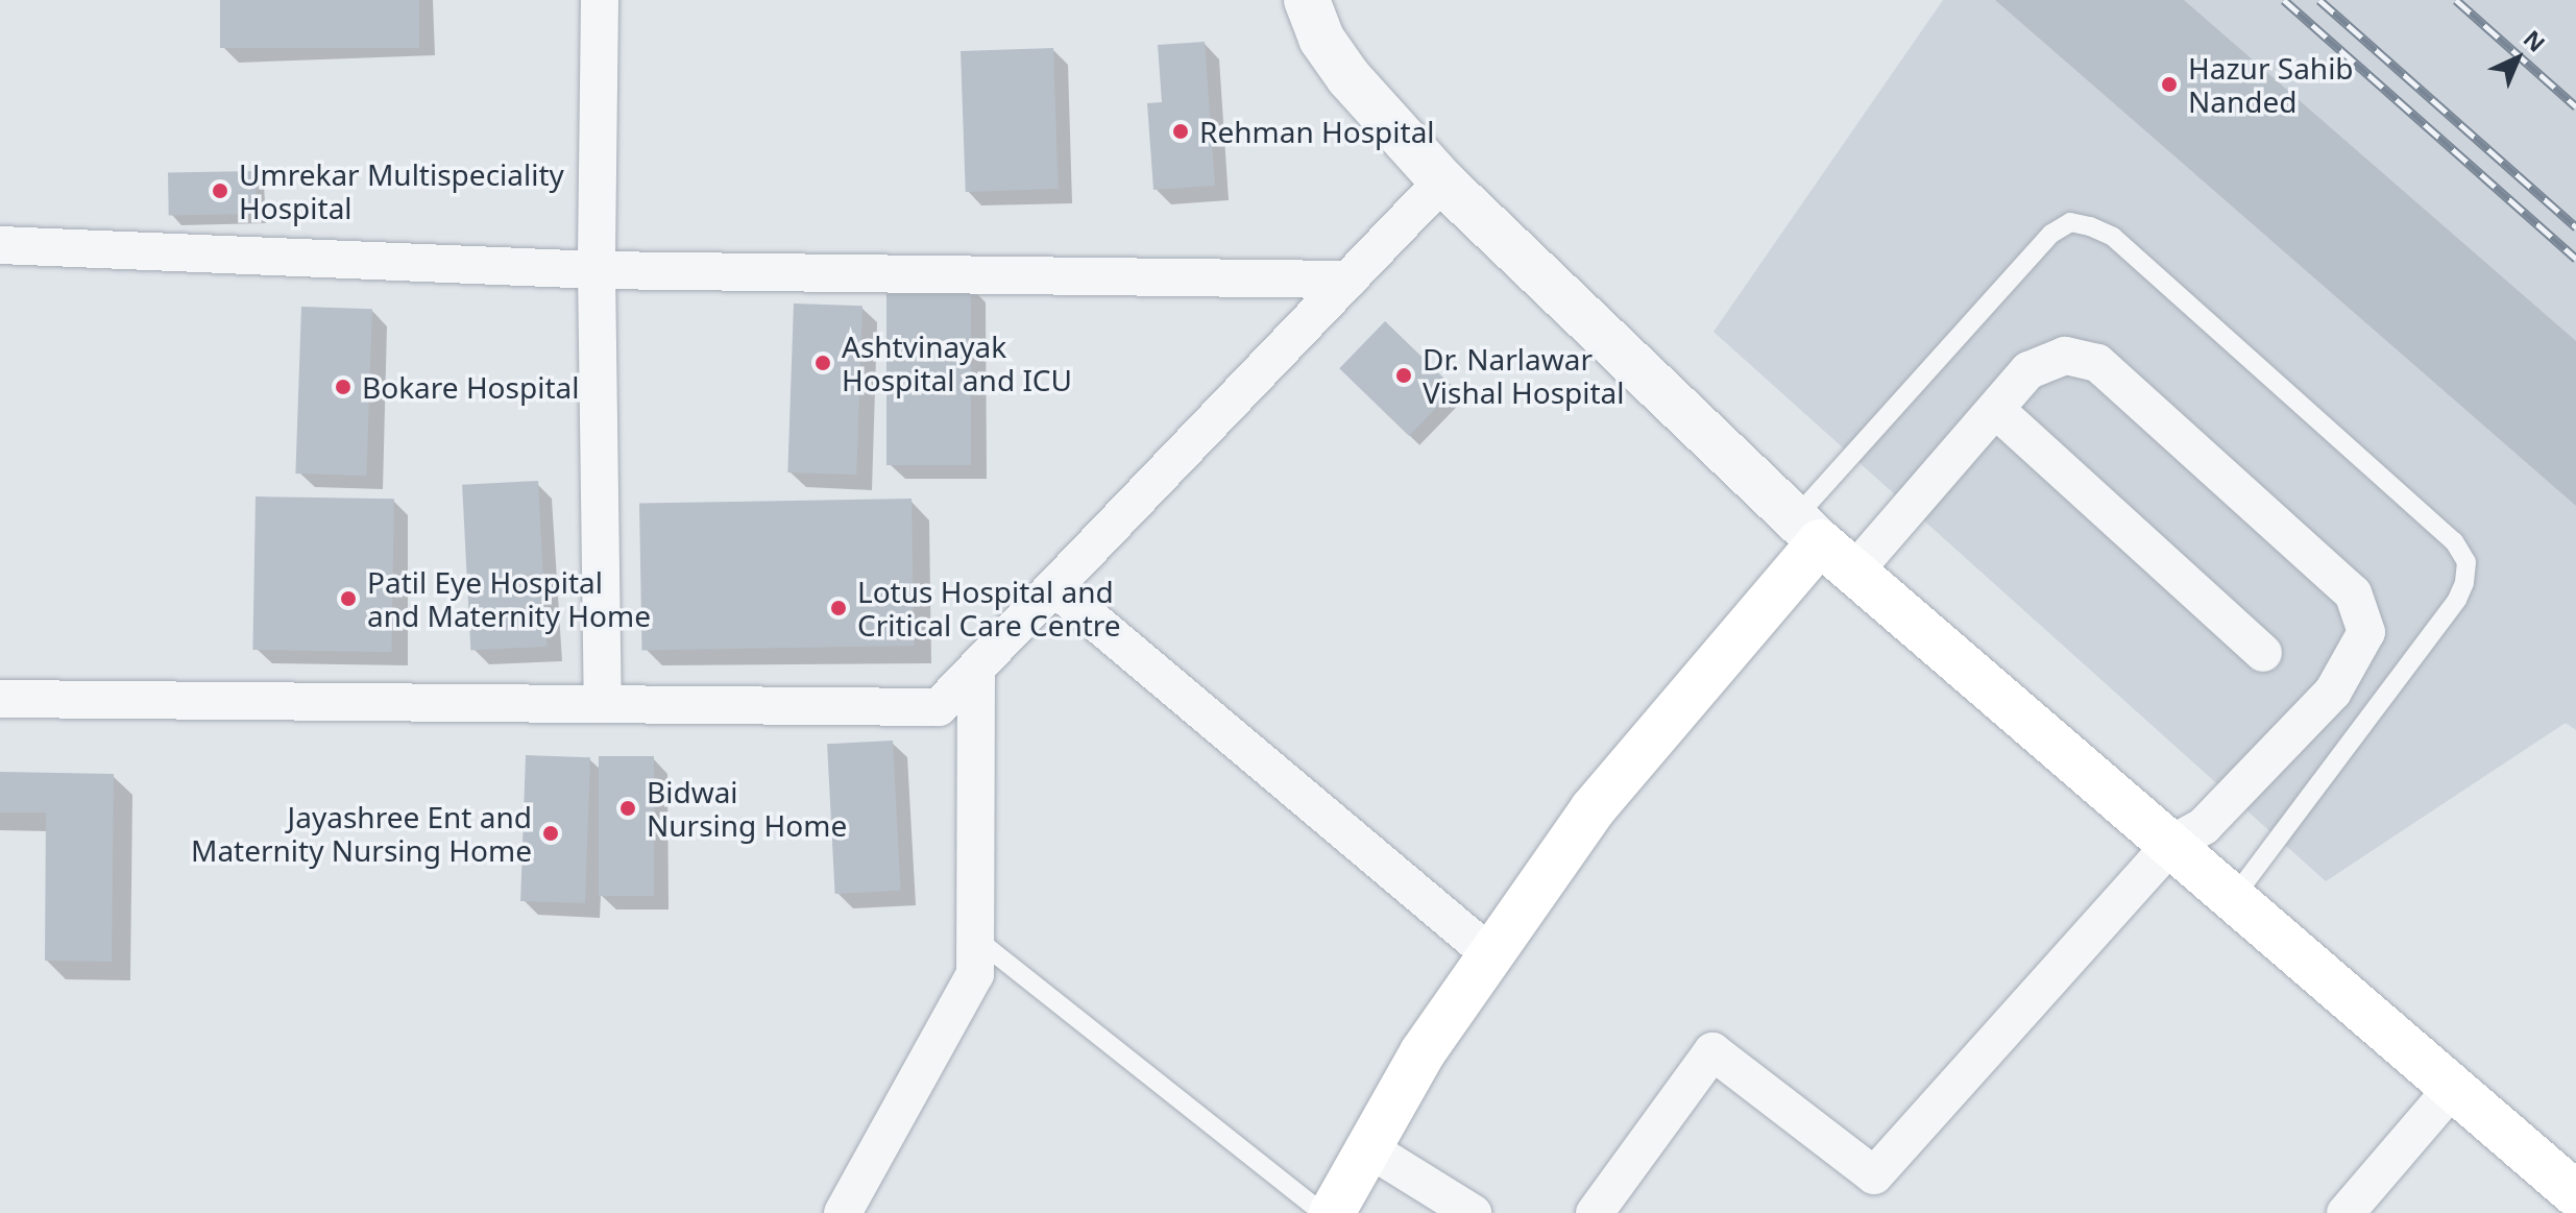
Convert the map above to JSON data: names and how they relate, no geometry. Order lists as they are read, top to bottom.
{
  "places": [
    "Hazur Sahib Nanded",
    "Rehman Hospital",
    "Umrekar Multispeciality Hospital",
    "Ashtvinayak Hospital and ICU",
    "Dr. Narlawar Vishal Hospital",
    "Bokare Hospital",
    "Patil Eye Hospital and Maternity Home",
    "Lotus Hospital and Critical Care Centre",
    "Bidwai Nursing Home",
    "Jayashree Ent and Maternity Nursing Home"
  ],
  "north": "top right"
}
